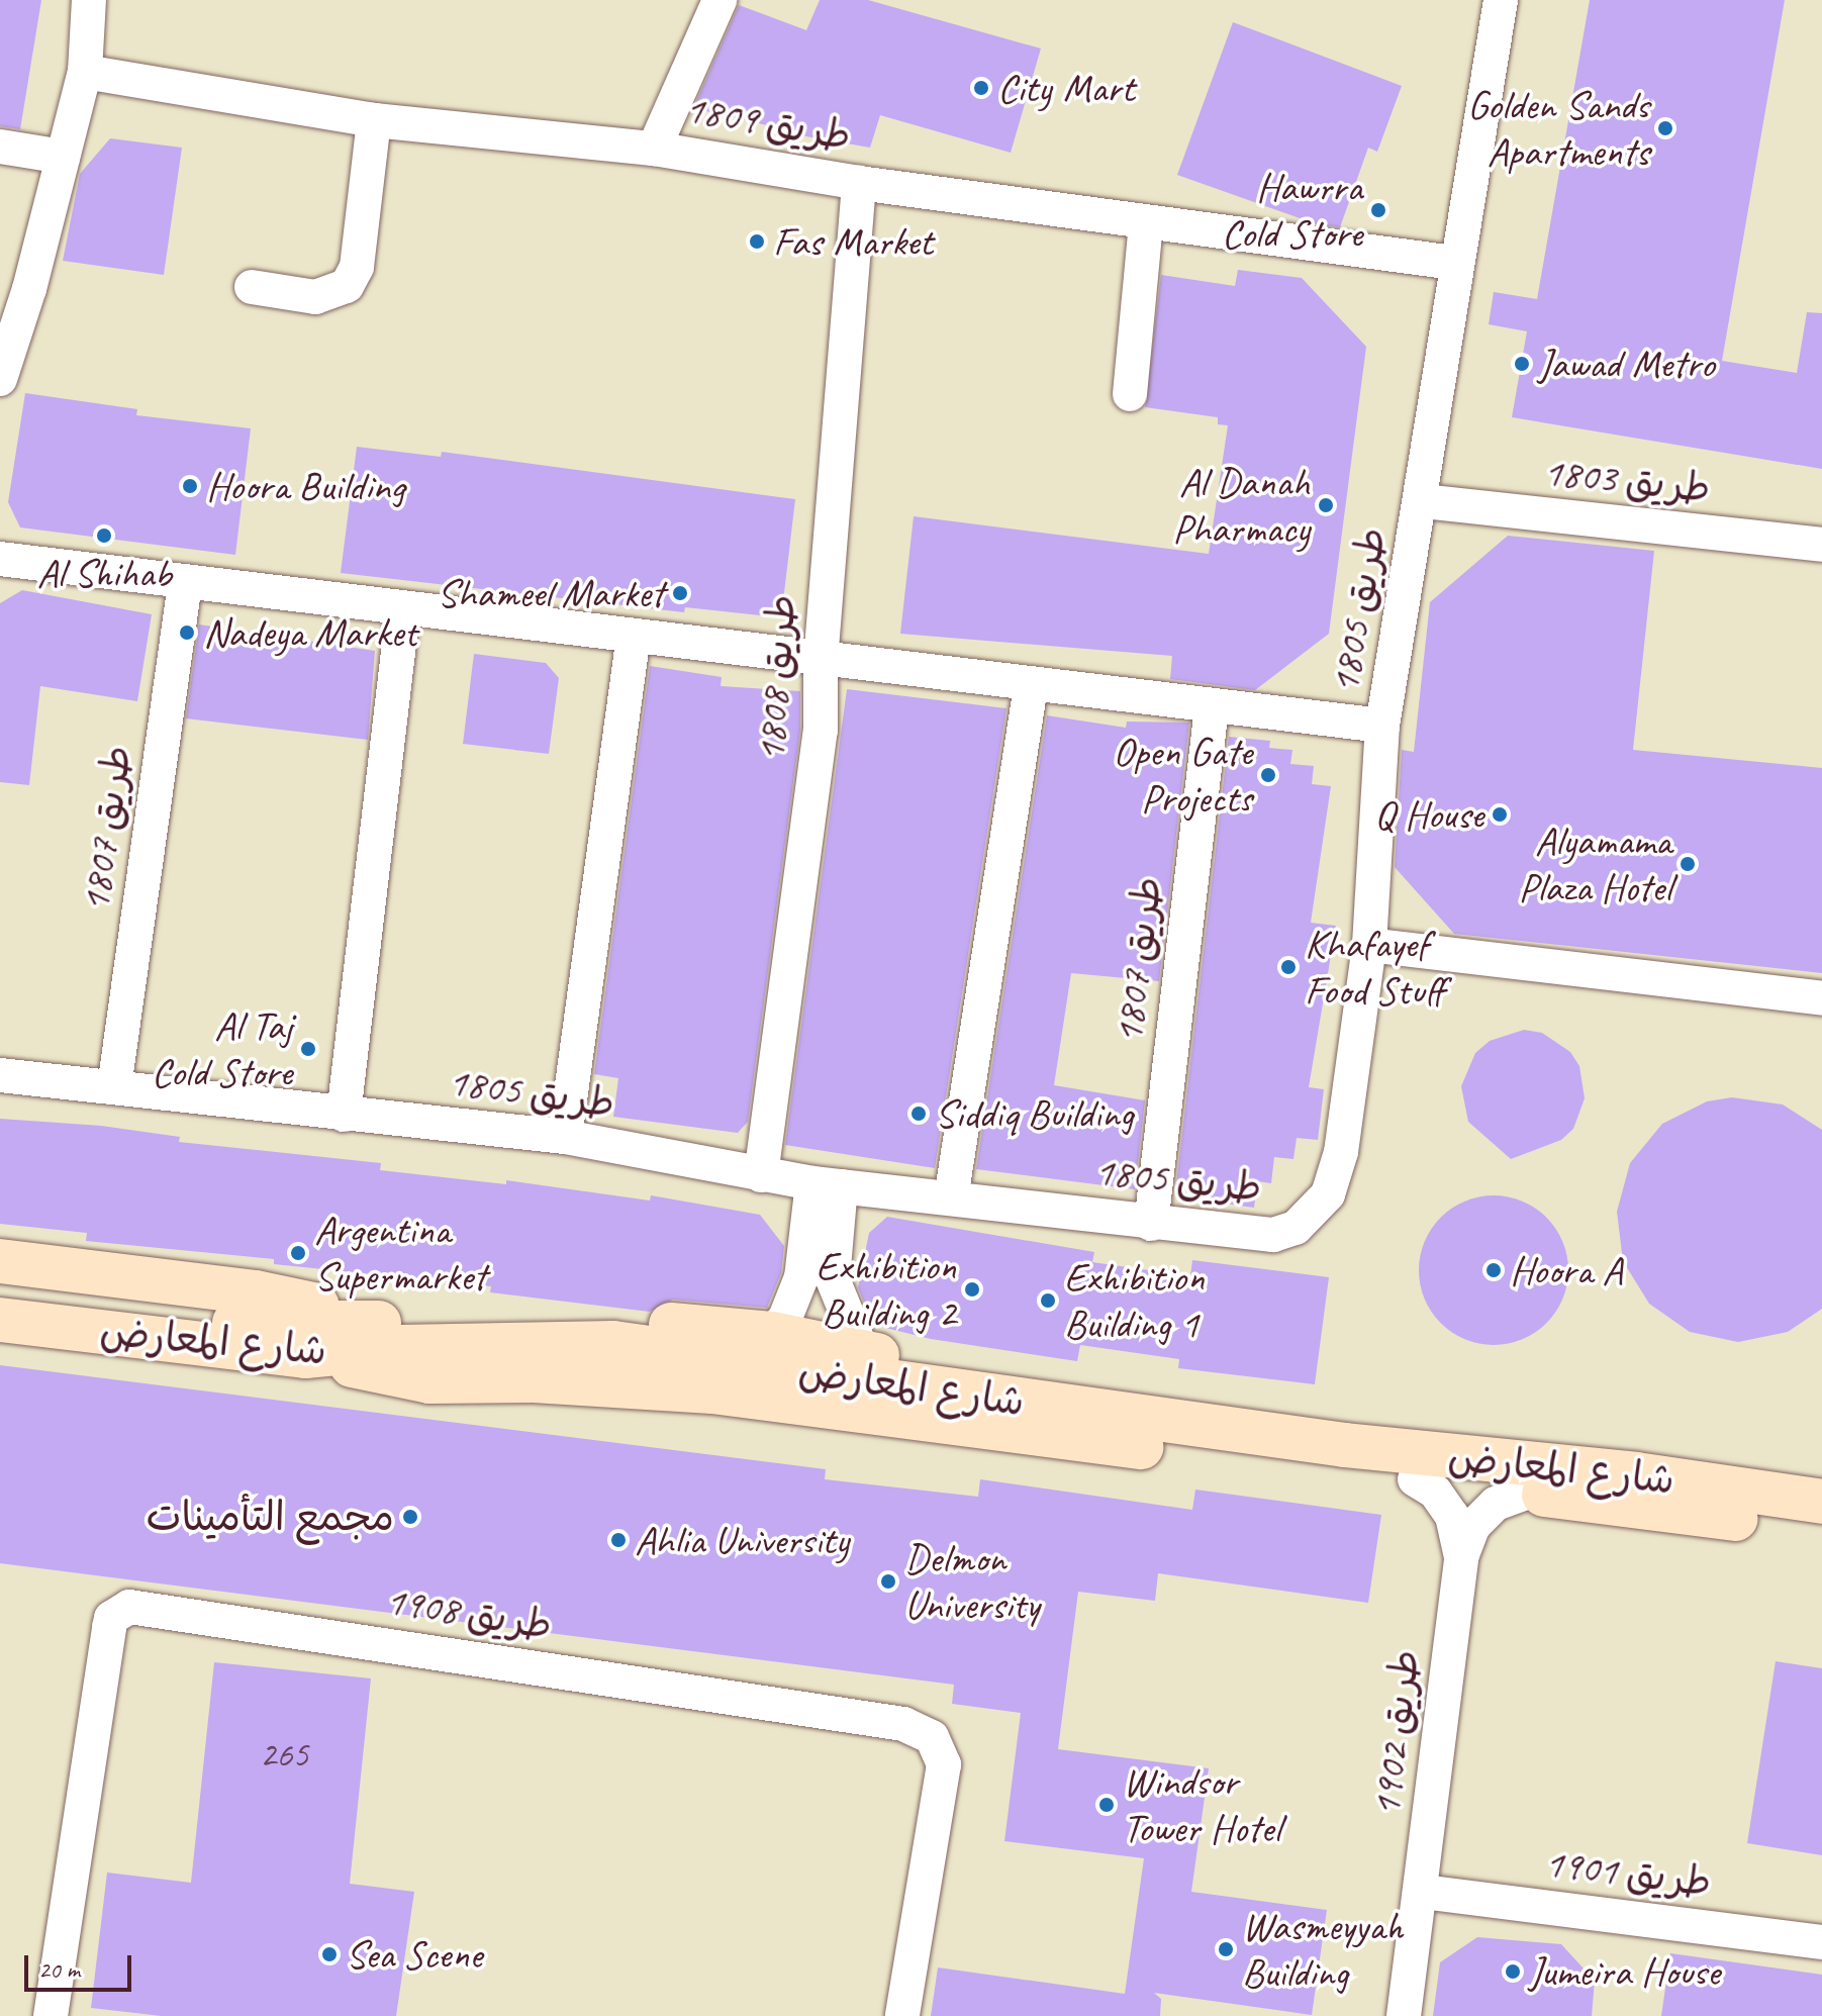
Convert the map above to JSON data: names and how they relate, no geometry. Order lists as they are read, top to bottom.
{
  "streets": {
    "main road": ["شارع المعارض"],
    "street": [
      "طريق 1809",
      "طريق 1803",
      "طريق 1805",
      "طريق 1808",
      "طريق 1807",
      "طريق 1908",
      "طريق 1902",
      "طريق 1901"
    ]
  },
  "crossings": [
    ["طريق 1809", "طريق 1805"],
    ["طريق 1809", "طريق 1808"],
    ["طريق 1803", "طريق 1805"],
    ["طريق 1805", "طريق 1808"],
    ["طريق 1805", "طريق 1807"],
    ["طريق 1902", "طريق 1901"]
  ],
  "places": [
    "City Mart",
    "Golden Sands Apartments",
    "Hawrra Cold Store",
    "Fas Market",
    "Jawad Metro",
    "Hoora Building",
    "Al Danah Pharmacy",
    "Al Shihab",
    "Shameel Market",
    "Nadeya Market",
    "Open Gate Projects",
    "Q House",
    "Alyamama Plaza Hotel",
    "Khafayef Food Stuff",
    "Al Taj Cold Store",
    "Siddiq Building",
    "Argentina Supermarket",
    "Hoora A",
    "Exhibition Building 2",
    "Exhibition Building 1",
    "مجمع التأمينات",
    "Ahlia University",
    "Delmon University",
    "Windsor Tower Hotel",
    "Wasmeyyah Building",
    "Sea Scene",
    "Jumeira House"
  ],
  "house_numbers": ["265"],
  "scale_bar": "20 m"
}
